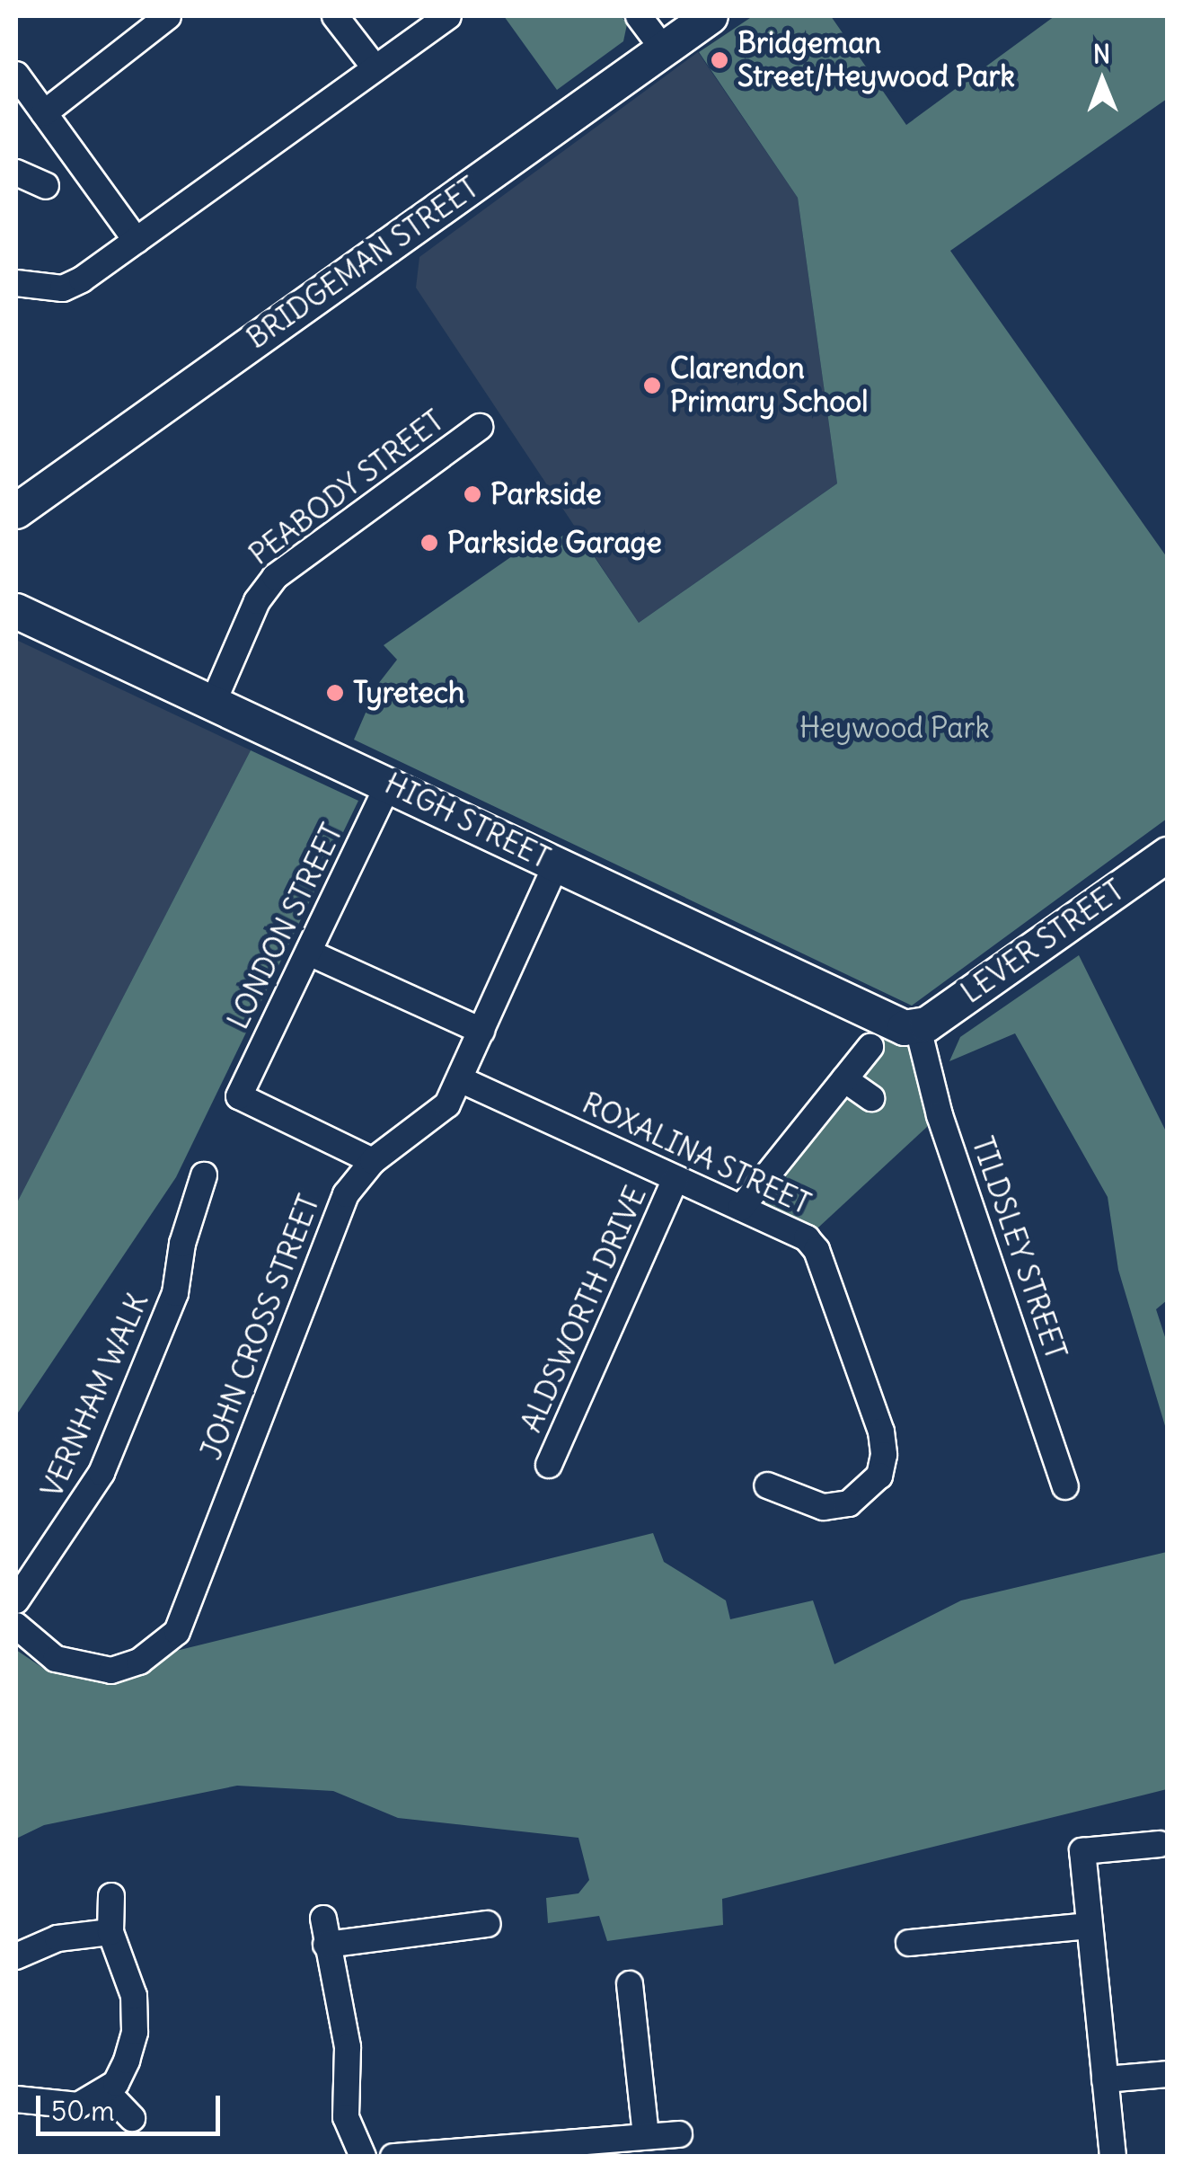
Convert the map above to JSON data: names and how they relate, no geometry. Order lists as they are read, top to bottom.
{
  "streets": {
    "street": [
      "BRIDGEMAN STREET",
      "PEABODY STREET",
      "HIGH STREET",
      "LONDON STREET",
      "LEVER STREET",
      "ROXALINA STREET",
      "TILDSLEY STREET",
      "ALDSWORTH DRIVE",
      "JOHN CROSS STREET",
      "VERNHAM WALK"
    ]
  },
  "crossings": [
    ["PEABODY STREET", "HIGH STREET"],
    ["HIGH STREET", "LONDON STREET"],
    ["HIGH STREET", "LEVER STREET"],
    ["HIGH STREET", "TILDSLEY STREET"],
    ["HIGH STREET", "JOHN CROSS STREET"],
    ["LONDON STREET", "JOHN CROSS STREET"],
    ["LEVER STREET", "TILDSLEY STREET"],
    ["ROXALINA STREET", "ALDSWORTH DRIVE"],
    ["ROXALINA STREET", "JOHN CROSS STREET"]
  ],
  "parks": ["Heywood Park"],
  "places": [
    "Bridgeman Street/Heywood Park",
    "Clarendon Primary School",
    "Parkside",
    "Parkside Garage",
    "Tyretech"
  ],
  "scale_bar": "50 m",
  "north": "top"
}
